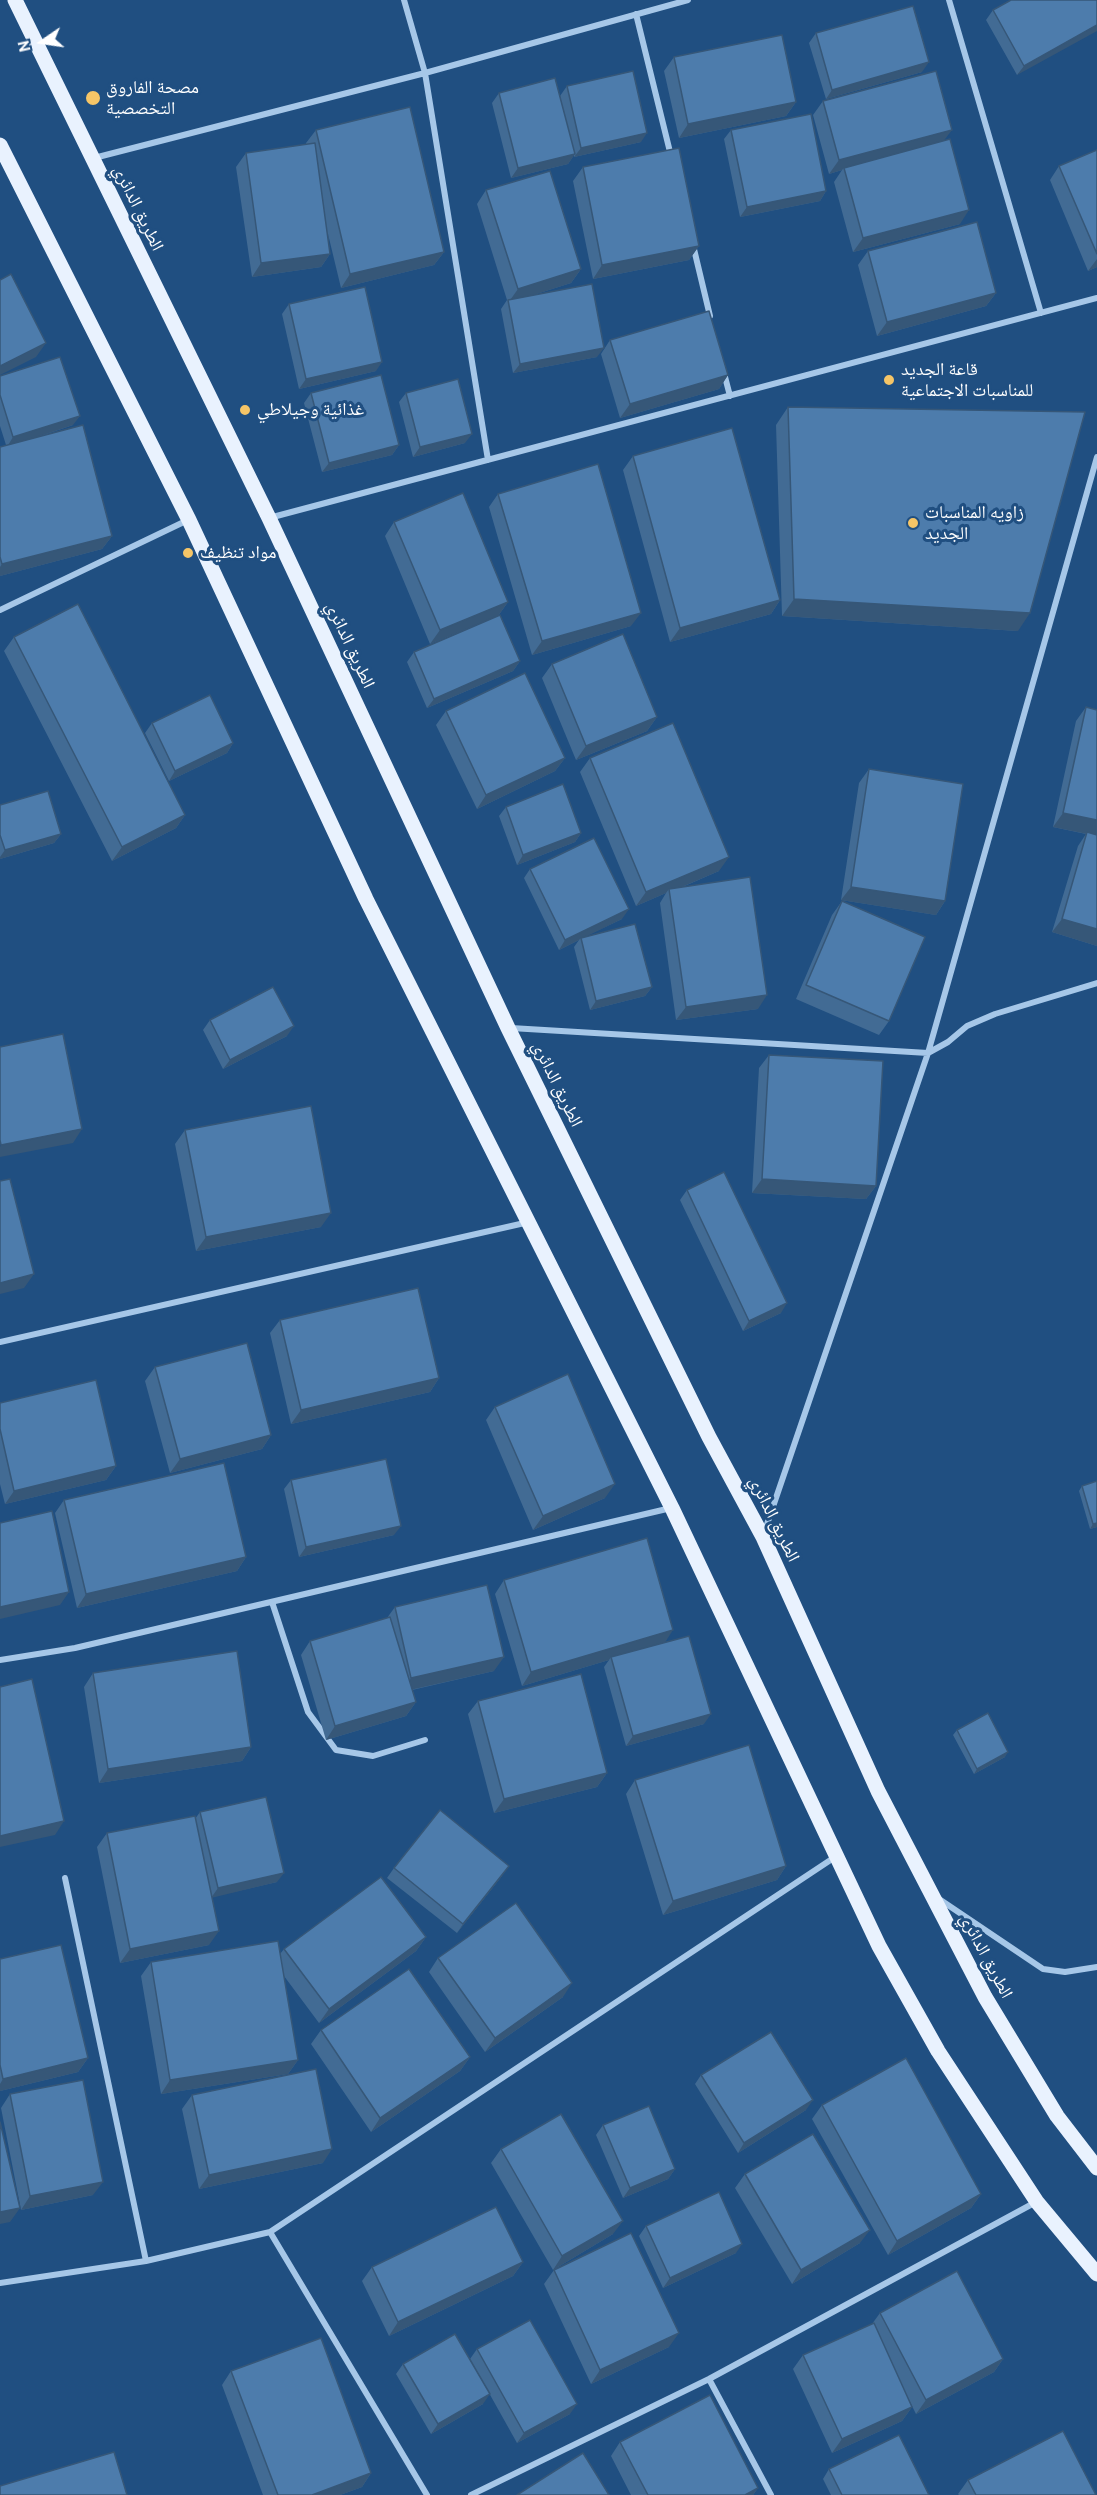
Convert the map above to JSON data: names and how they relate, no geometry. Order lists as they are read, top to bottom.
{
  "streets": {
    "main road": ["الطريق الدائري"]
  },
  "places": [
    "مصحة الفاروق التخصصية",
    "قاعة الجديد للمناسبات الاجتماعية",
    "غذائية وجيلاطي",
    "زاويه المناسبات الجديد",
    "مواد تنظيف"
  ],
  "north": "left"
}
